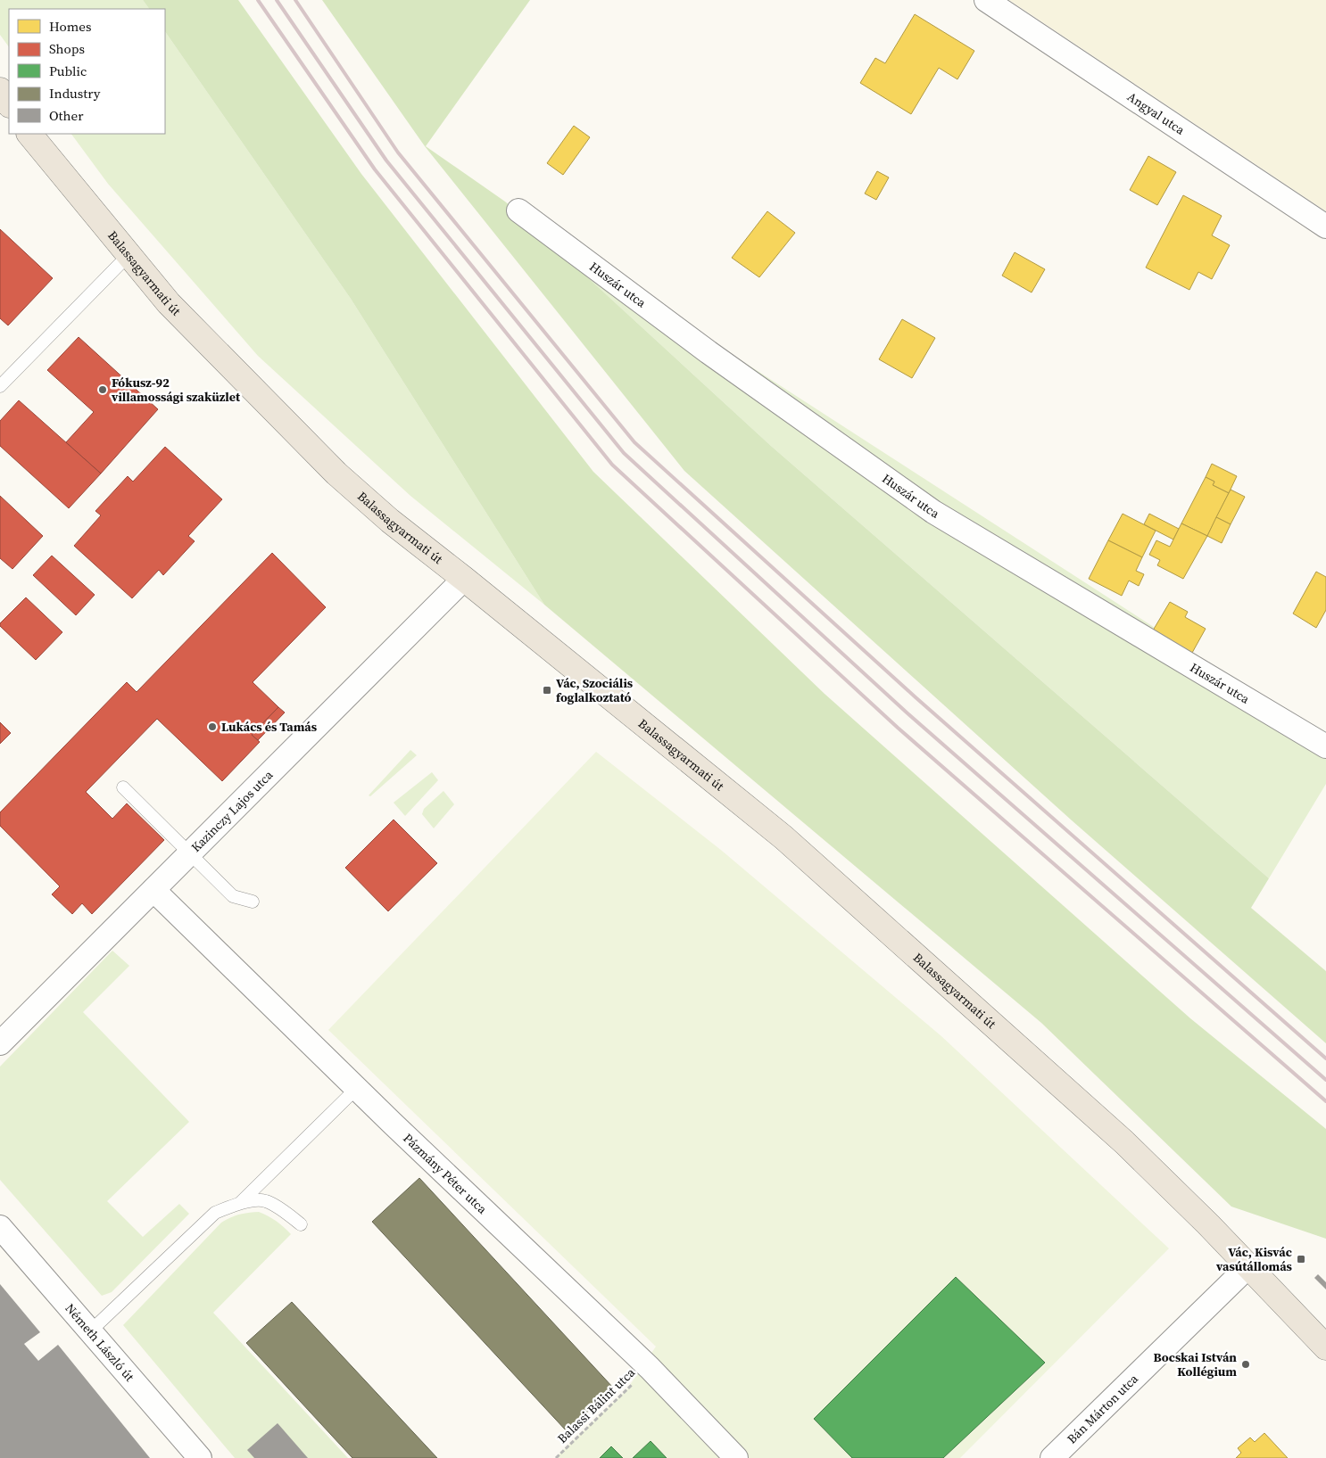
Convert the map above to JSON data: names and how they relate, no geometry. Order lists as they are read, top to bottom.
{
  "streets": {
    "main road": ["Balassagyarmati út"],
    "street": [
      "Angyal utca",
      "Huszár utca",
      "Kazinczy Lajos utca",
      "Pázmány Péter utca",
      "Németh László út",
      "Bán Márton utca"
    ],
    "path": ["Balassi Bálint utca"]
  },
  "crossings": [
    ["Balassagyarmati út", "Kazinczy Lajos utca"],
    ["Balassagyarmati út", "Bán Márton utca"],
    ["Kazinczy Lajos utca", "Pázmány Péter utca"],
    ["Pázmány Péter utca", "Balassi Bálint utca"]
  ],
  "places": {
    "other": ["Fókusz-92 villamossági szaküzlet", "Lukács és Tamás", "Bocskai István Kollégium"],
    "transit": ["Vác, Szociális foglalkoztató", "Vác, Kisvác vasútállomás"]
  },
  "legend": [
    "Homes",
    "Shops",
    "Public",
    "Industry",
    "Other"
  ]
}
